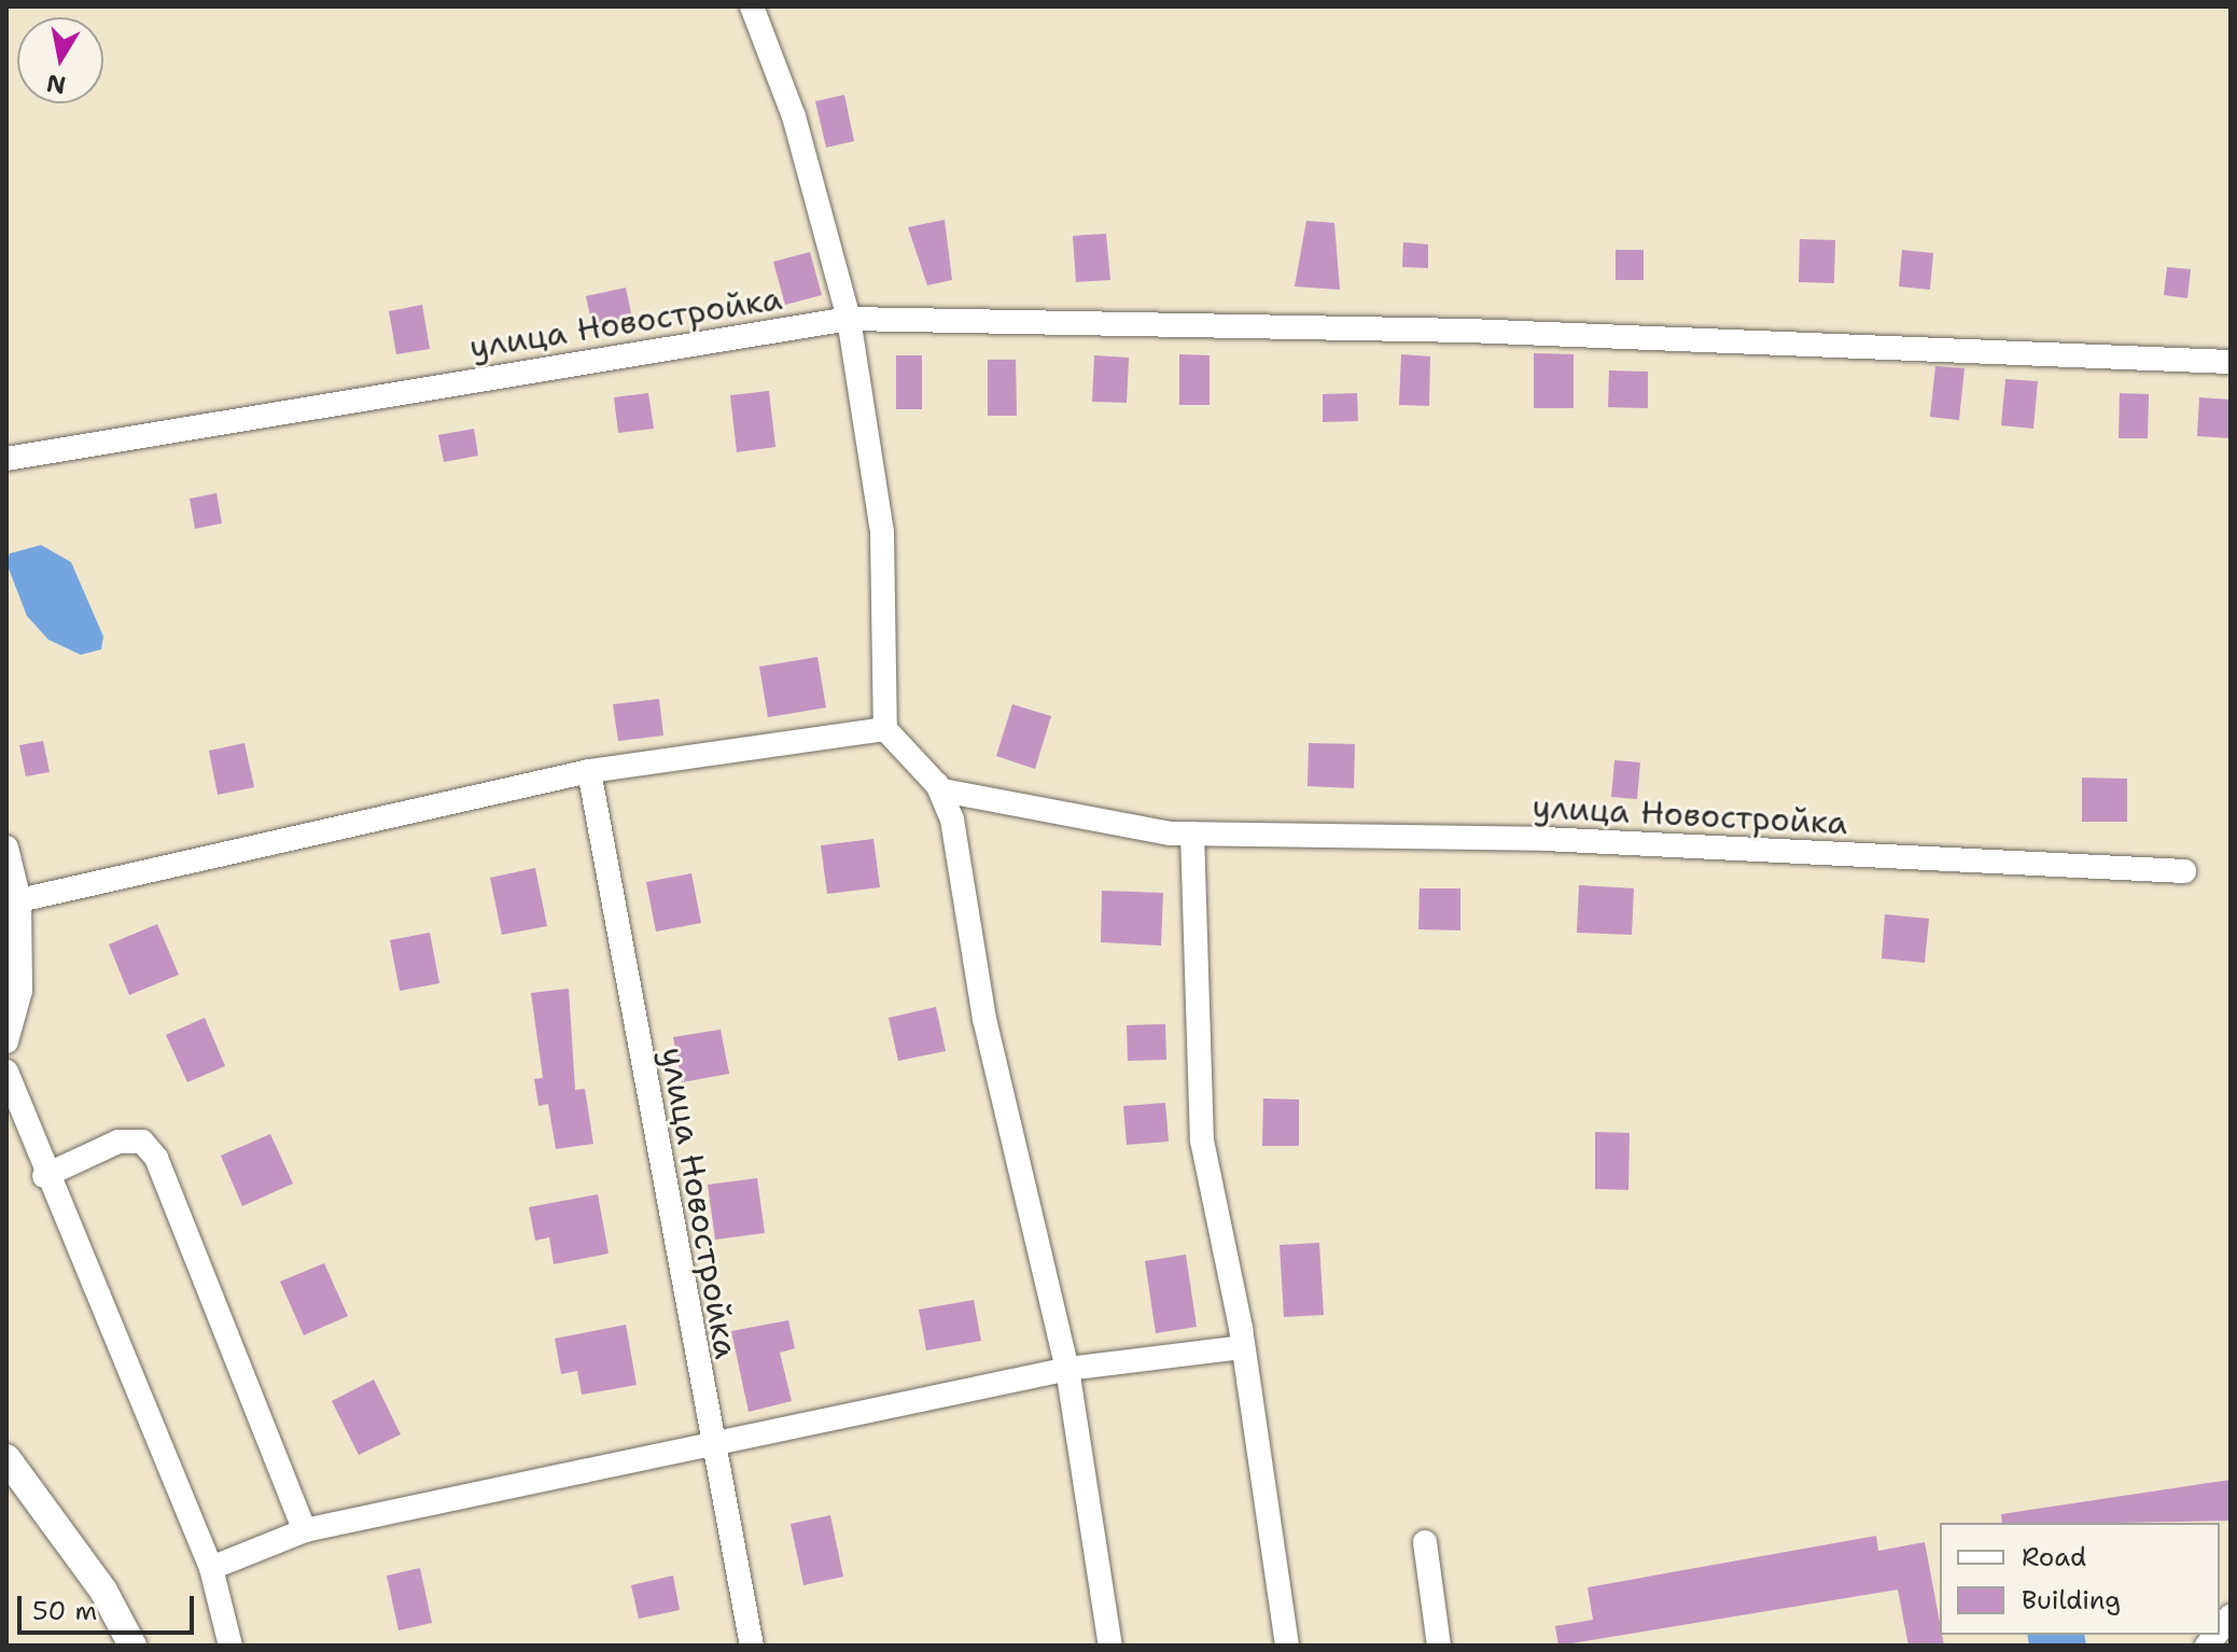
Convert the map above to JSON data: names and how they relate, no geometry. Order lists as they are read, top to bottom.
{
  "streets": {
    "street": ["улица Новостройка"]
  },
  "legend": ["Road", "Building"],
  "scale_bar": "50 m",
  "north": "bottom"
}
